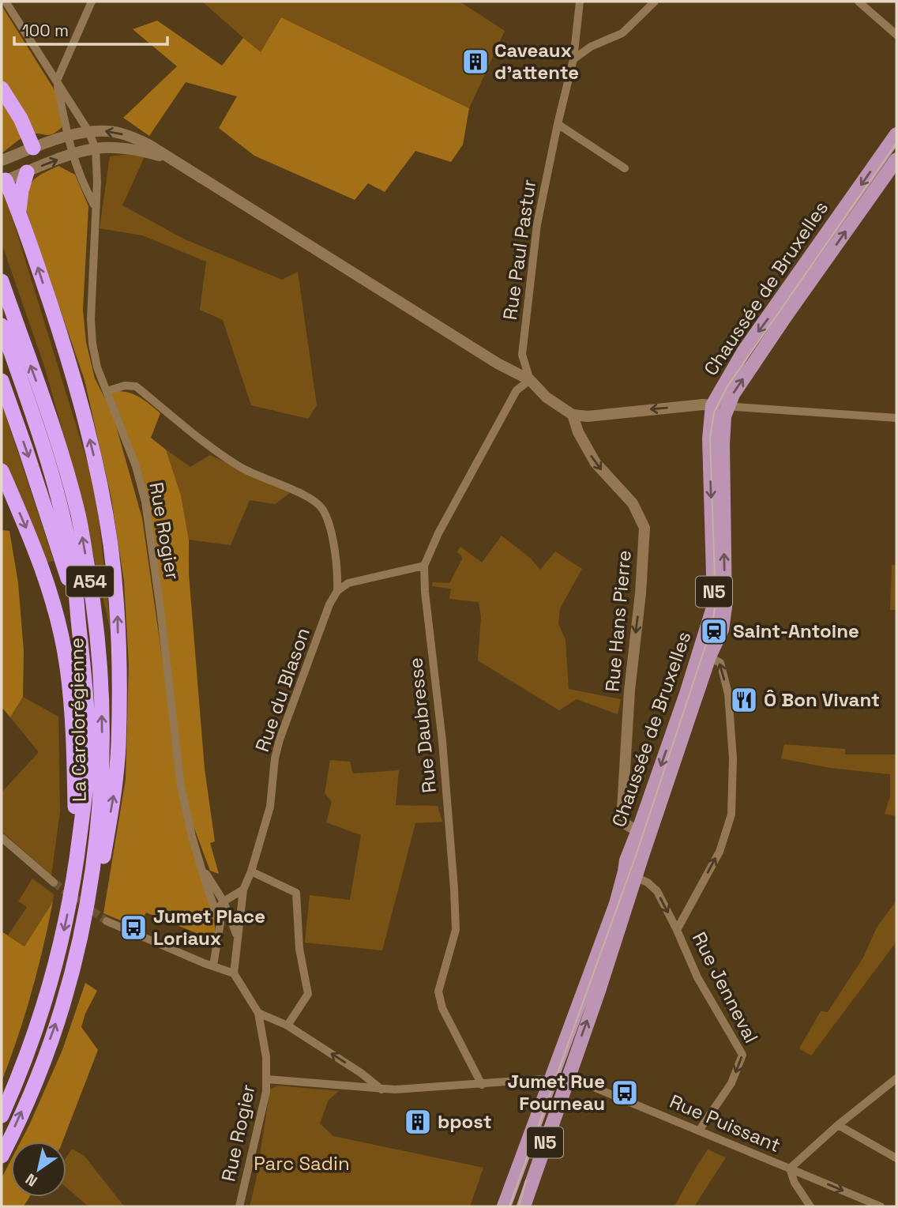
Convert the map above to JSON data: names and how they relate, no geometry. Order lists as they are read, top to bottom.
{
  "streets": {
    "highway": ["A54", "La Carolorégienne"],
    "main road": ["Chaussée de Bruxelles", "N5"],
    "street": [
      "Rue Paul Pastur",
      "Rue Rogier",
      "Rue Hans Pierre",
      "Rue du Blason",
      "Rue Daubresse",
      "Rue Jenneval",
      "Rue Puissant"
    ]
  },
  "crossings": [
    ["Rue Paul Pastur", "Rue Daubresse"],
    ["Chaussée de Bruxelles", "Rue Hans Pierre"],
    ["Chaussée de Bruxelles", "Rue Jenneval"],
    ["Chaussée de Bruxelles", "Rue Puissant"],
    ["Rue Rogier", "Rue du Blason"],
    ["Rue Jenneval", "Rue Puissant"]
  ],
  "one_way": ["Rue Hans Pierre", "Rue Jenneval"],
  "parks": ["Parc Sadin"],
  "places": {
    "building": ["Caveaux d'attente", "bpost"],
    "station": ["Saint-Antoine"],
    "restaurant": ["Ô Bon Vivant"],
    "bus stop": ["Jumet Place Loriaux", "Jumet Rue Fourneau"]
  },
  "scale_bar": "100 m",
  "north": "bottom left"
}
